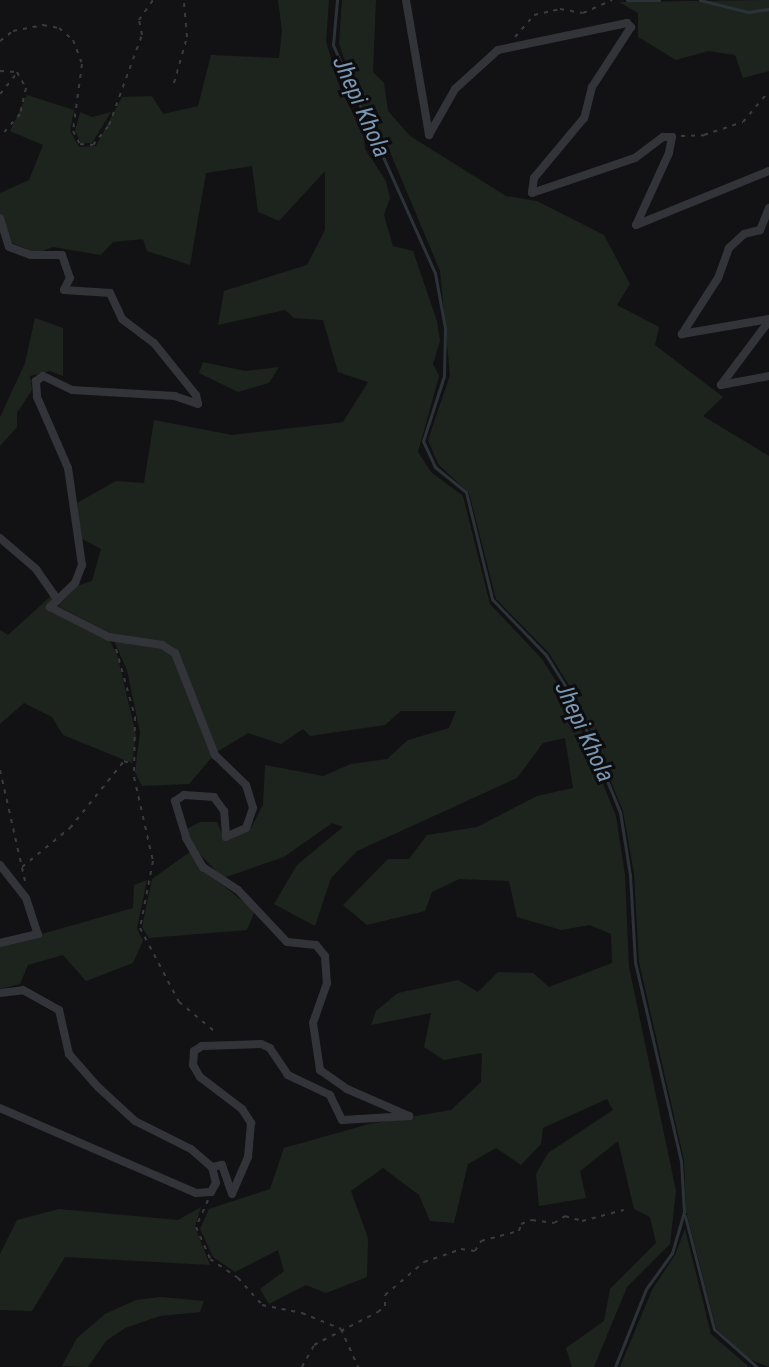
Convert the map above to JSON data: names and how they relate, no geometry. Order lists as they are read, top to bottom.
{
  "water": ["Jhepi Khola"]
}
